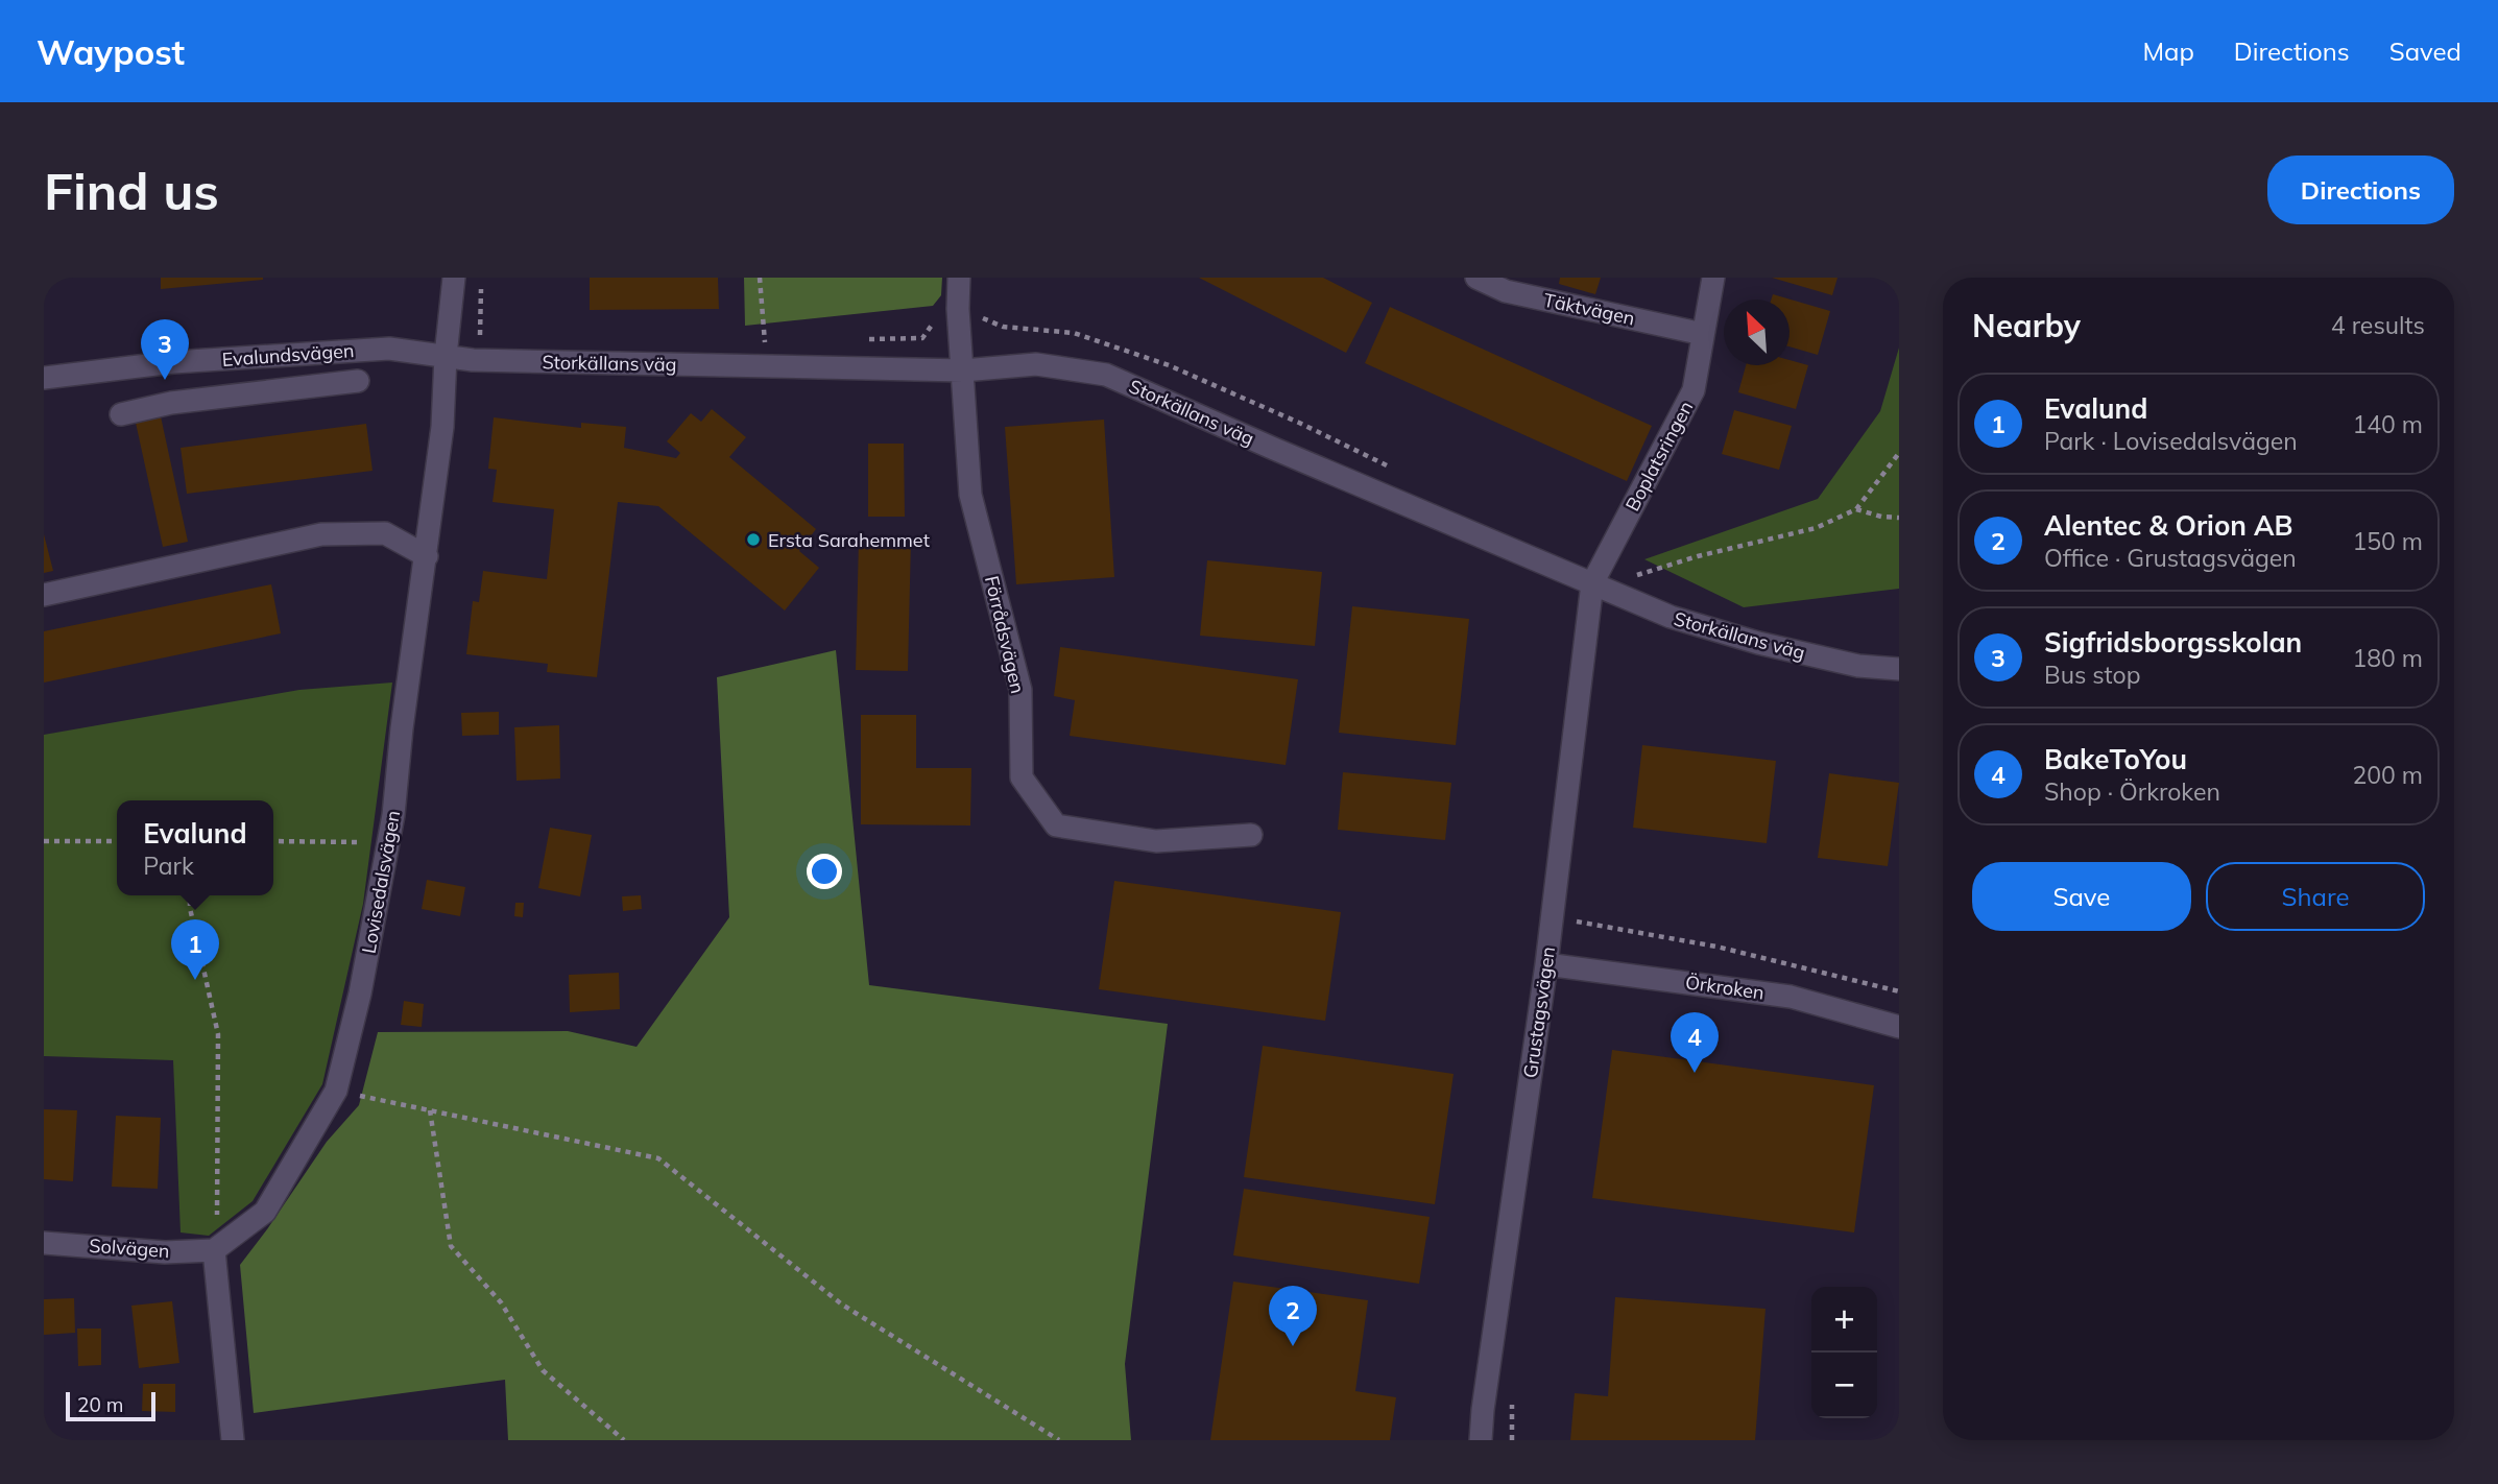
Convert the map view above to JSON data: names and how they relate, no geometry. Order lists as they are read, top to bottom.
{
  "streets": {
    "street": [
      "Täktvägen",
      "Evalundsvägen",
      "Storkällans väg",
      "Boplatsringen",
      "Förrådsvägen",
      "Lovisedalsvägen",
      "Örkroken",
      "Grustagsvägen",
      "Solvägen"
    ]
  },
  "crossings": [
    ["Täktvägen", "Boplatsringen"],
    ["Evalundsvägen", "Storkällans väg"],
    ["Evalundsvägen", "Lovisedalsvägen"],
    ["Storkällans väg", "Boplatsringen"],
    ["Storkällans väg", "Förrådsvägen"],
    ["Storkällans väg", "Lovisedalsvägen"],
    ["Storkällans väg", "Grustagsvägen"],
    ["Boplatsringen", "Grustagsvägen"],
    ["Lovisedalsvägen", "Solvägen"],
    ["Örkroken", "Grustagsvägen"]
  ],
  "places": ["Ersta Sarahemmet"],
  "scale_bar": "20 m",
  "north": "top left",
  "page": {
    "header": "Waypost",
    "nav": ["Map", "Directions", "Saved"],
    "buttons": [
      "Directions",
      ["Save", "Share"]
    ],
    "title": "Find us",
    "heading": ["Nearby", "4 results"],
    "pins": [
      "3",
      "1",
      "4",
      "2"
    ],
    "list": [
      {
        "mark": "1",
        "name": "Evalund",
        "note": "Park · Lovisedalsvägen",
        "value": "140 m"
      },
      {
        "mark": "2",
        "name": "Alentec & Orion AB",
        "note": "Office · Grustagsvägen",
        "value": "150 m"
      },
      {
        "mark": "3",
        "name": "Sigfridsborgsskolan",
        "note": "Bus stop",
        "value": "180 m"
      },
      {
        "mark": "4",
        "name": "BakeToYou",
        "note": "Shop · Örkroken",
        "value": "200 m"
      }
    ],
    "popup": ["Evalund", "Park"],
    "map_buttons": ["+", "−"],
    "scale": "20 m"
  }
}
